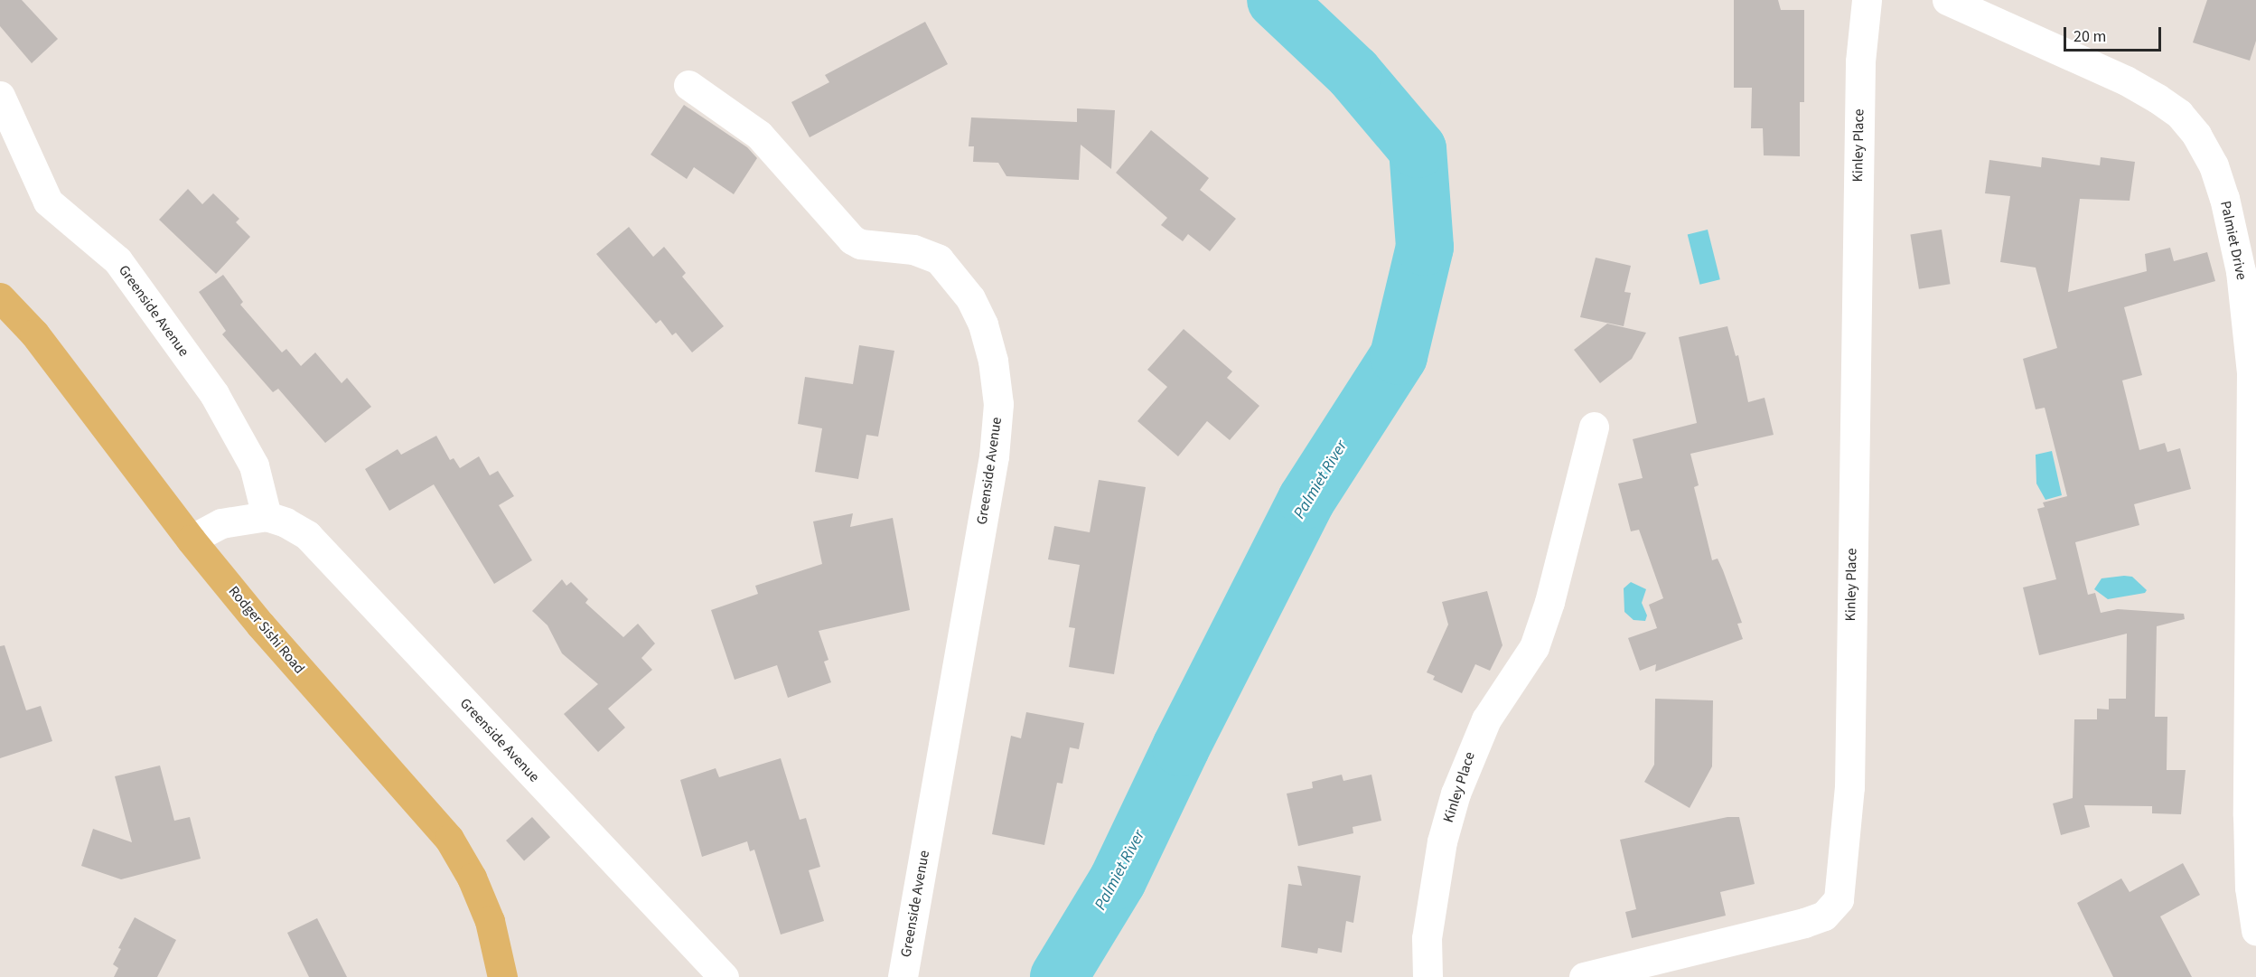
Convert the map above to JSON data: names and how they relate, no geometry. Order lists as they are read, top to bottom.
{
  "streets": {
    "main road": ["Rodger Sishi Road"],
    "street": ["Kinley Place", "Palmiet Drive", "Greenside Avenue"]
  },
  "water": ["Palmiet River"],
  "scale_bar": "20 m"
}
